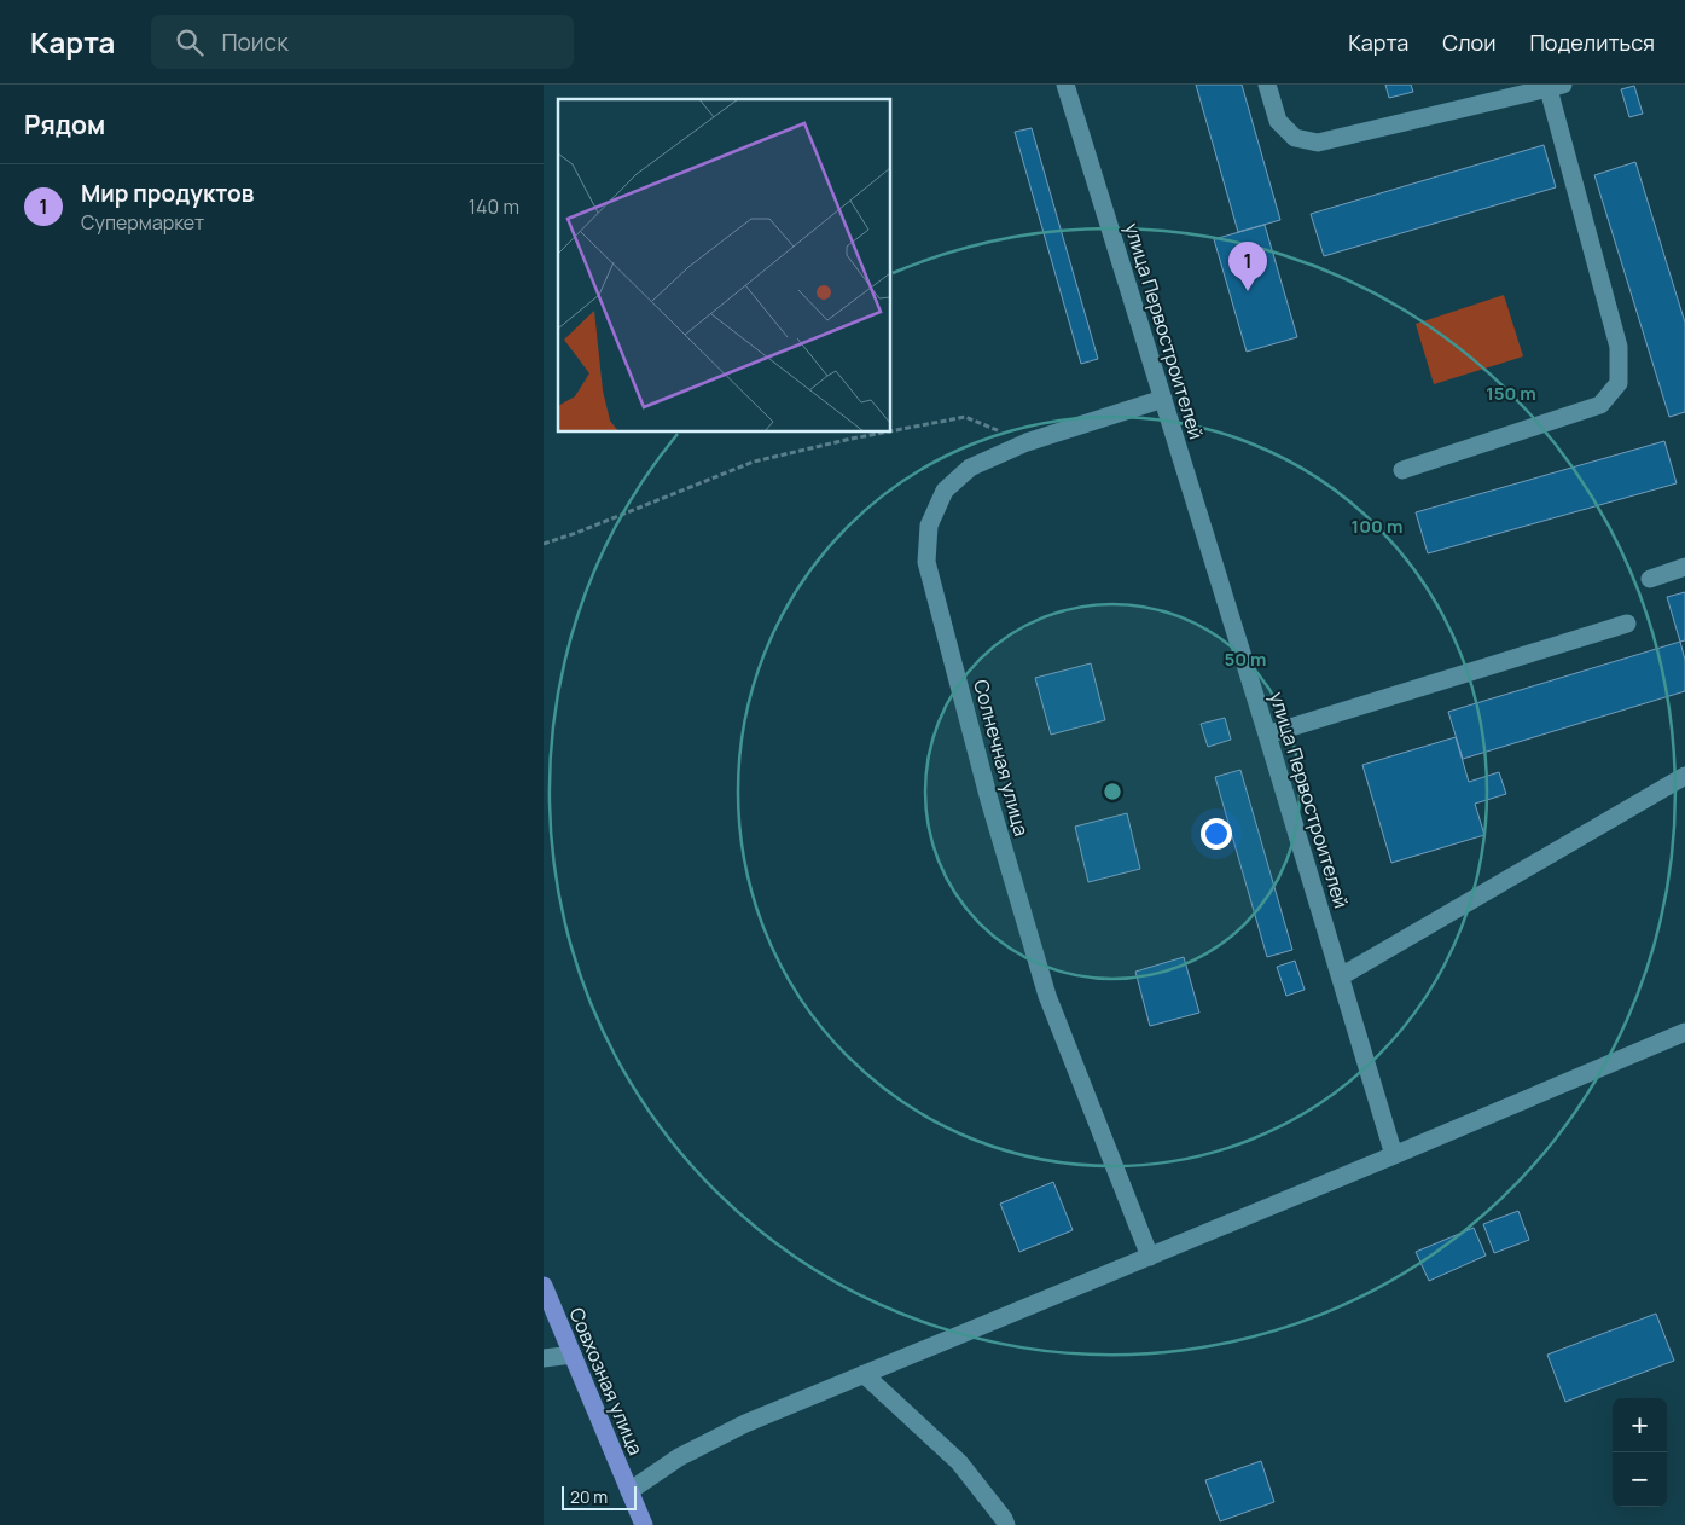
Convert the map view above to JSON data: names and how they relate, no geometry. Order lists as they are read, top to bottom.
{
  "streets": {
    "main road": ["Совхозная улица"],
    "street": ["улица Первостроителей", "Солнечная улица"]
  },
  "crossings": [
    ["улица Первостроителей", "Солнечная улица"]
  ],
  "scale_bar": "20 m",
  "page": {
    "header": "Карта",
    "search": "Поиск",
    "nav": ["Карта", "Слои", "Поделиться"],
    "heading": "Рядом",
    "list": [
      {
        "mark": "1",
        "name": "Мир продуктов",
        "note": "Супермаркет",
        "value": "140 m"
      }
    ],
    "pins": "1",
    "map_buttons": ["+", "−"],
    "scale": "20 m"
  },
  "rings": ["150 m", "100 m", "50 m"]
}
